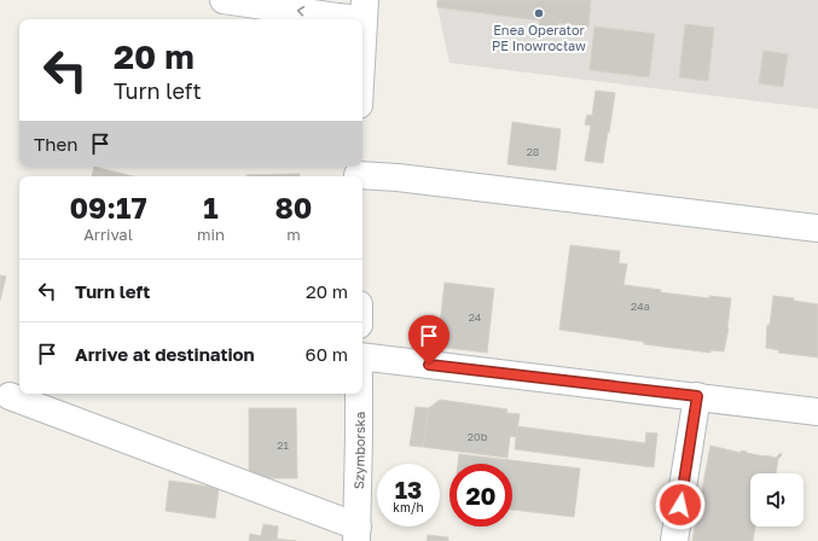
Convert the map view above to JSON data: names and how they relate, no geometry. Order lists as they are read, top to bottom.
{
  "streets": {
    "street": ["Szymborska"]
  },
  "places": ["Enea Operator PE Inowrocław"],
  "house_numbers": [
    "28",
    "24a",
    "24",
    "20b",
    "21"
  ],
  "page": {
    "turn": ["20 m", "Turn left"],
    "then": "Then",
    "eta": [
      "09:17",
      "Arrival",
      "1",
      "min",
      "80",
      "m"
    ],
    "list": [
      {
        "name": "Turn left",
        "value": "20 m"
      },
      {
        "name": "Arrive at destination",
        "value": "60 m"
      }
    ],
    "speed": "13 km/h",
    "limit": "20"
  }
}
